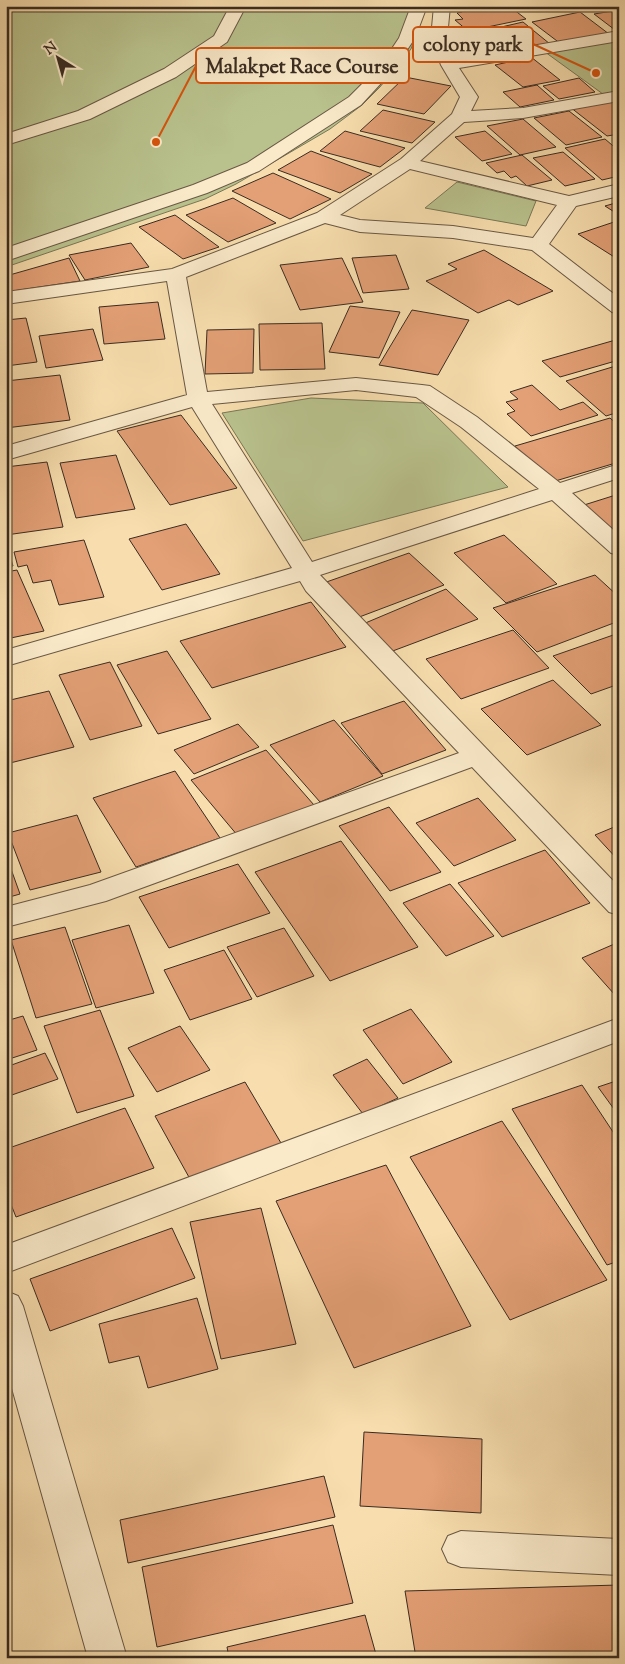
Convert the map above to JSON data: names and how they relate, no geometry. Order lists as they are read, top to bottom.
{
  "places": ["colony park", "Malakpet Race Course"],
  "north": "top left"
}
